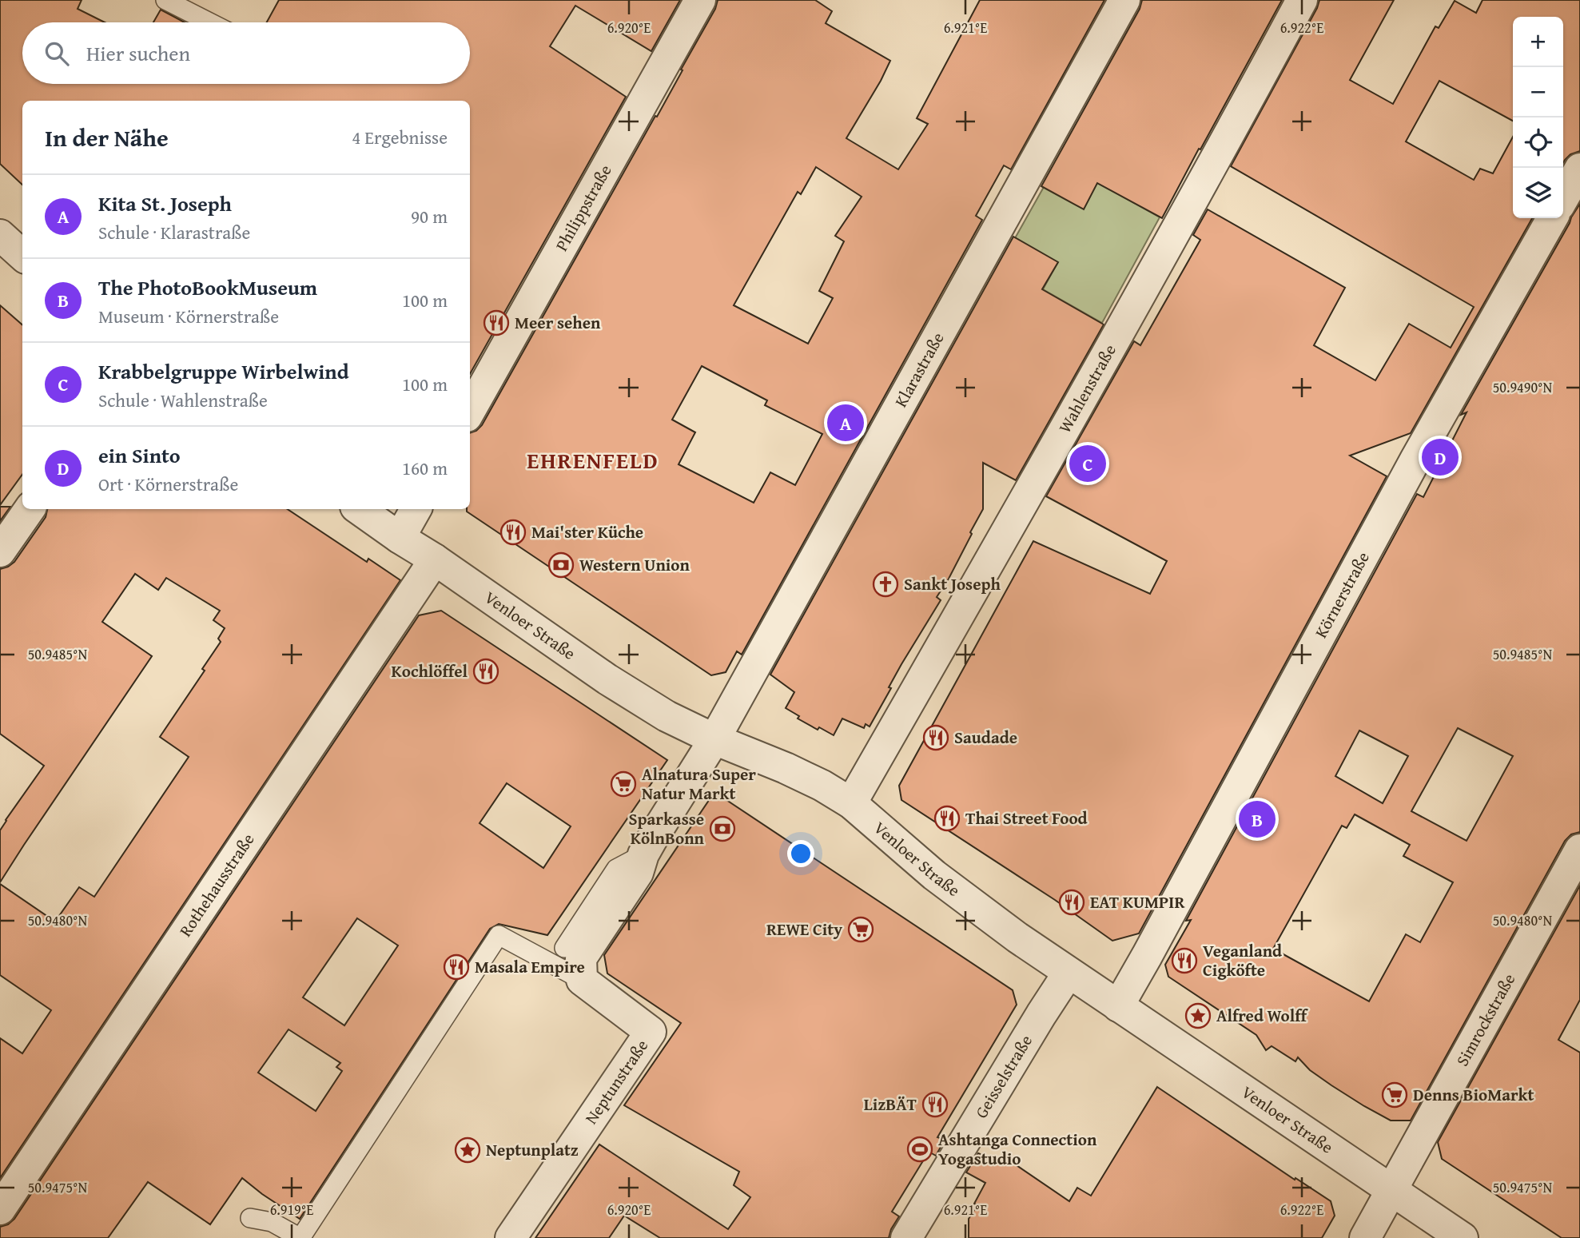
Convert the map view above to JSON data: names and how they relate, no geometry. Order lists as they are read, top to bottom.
{
  "streets": {
    "street": [
      "Philippstraße",
      "Klarastraße",
      "Wahlenstraße",
      "Körnerstraße",
      "Venloer Straße",
      "Rothehausstraße",
      "Simrockstraße",
      "Geisselstraße",
      "Neptunstraße"
    ]
  },
  "crossings": [
    ["Klarastraße", "Venloer Straße"],
    ["Wahlenstraße", "Venloer Straße"],
    ["Körnerstraße", "Venloer Straße"],
    ["Venloer Straße", "Rothehausstraße"],
    ["Venloer Straße", "Simrockstraße"],
    ["Venloer Straße", "Geisselstraße"]
  ],
  "districts": ["EHRENFELD"],
  "places": {
    "restaurant": [
      "Meer sehen",
      "Mai'ster Küche",
      "Kochlöffel",
      "Saudade",
      "Thai Street Food",
      "EAT KUMPIR",
      "Veganland Cigköfte",
      "Masala Empire",
      "LizBÄT"
    ],
    "bank": ["Western Union", "Sparkasse KölnBonn"],
    "church": ["Sankt Joseph"],
    "supermarket": ["Alnatura Super Natur Markt", "REWE City", "Denns BioMarkt"],
    "place": ["Alfred Wolff", "Neptunplatz"],
    "sports": ["Ashtanga Connection Yogastudio"]
  },
  "page": {
    "map_buttons": ["+", "−"],
    "search": "Hier suchen",
    "heading": ["In der Nähe", "4 Ergebnisse"],
    "list": [
      {
        "mark": "A",
        "name": "Kita St. Joseph",
        "note": "Schule · Klarastraße",
        "value": "90 m"
      },
      {
        "mark": "B",
        "name": "The PhotoBookMuseum",
        "note": "Museum · Körnerstraße",
        "value": "100 m"
      },
      {
        "mark": "C",
        "name": "Krabbelgruppe Wirbelwind",
        "note": "Schule · Wahlenstraße",
        "value": "100 m"
      },
      {
        "mark": "D",
        "name": "ein Sinto",
        "note": "Ort · Körnerstraße",
        "value": "160 m"
      }
    ],
    "pins": [
      "A",
      "D",
      "C",
      "B"
    ]
  },
  "coordinates": [
    "6.920°E",
    "6.921°E",
    "6.922°E",
    "50.9490°N",
    "50.9485°N",
    "50.9480°N",
    "50.9475°N",
    "6.919°E"
  ]
}
